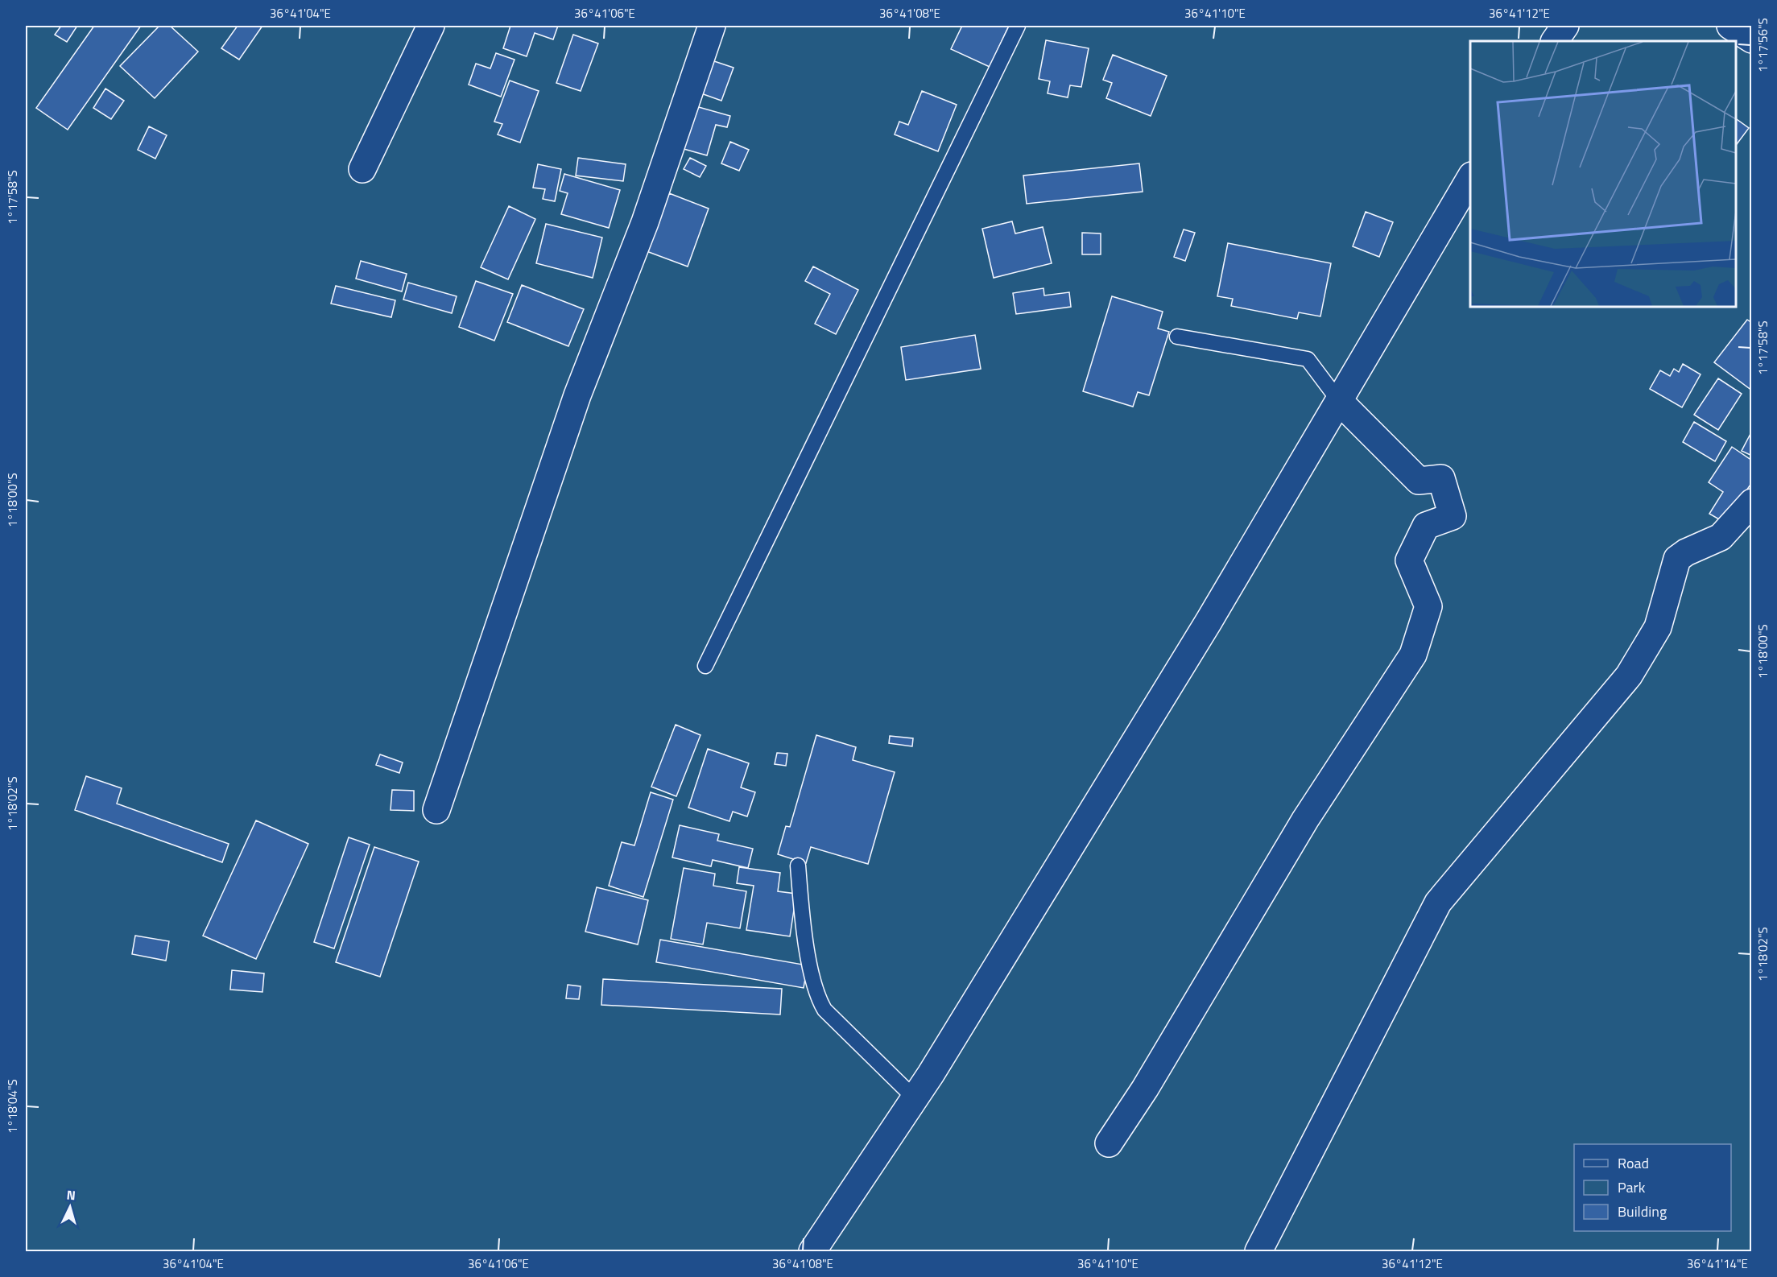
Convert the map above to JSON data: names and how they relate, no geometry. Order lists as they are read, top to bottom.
{
  "legend": ["Road", "Park", "Building"],
  "north": "top",
  "coordinates": [
    "36°41'04\"E",
    "36°41'06\"E",
    "36°41'08\"E",
    "36°41'10\"E",
    "36°41'12\"E",
    "1°17'56\"S",
    "1°17'58\"S",
    "1°18'00\"S",
    "1°18'02\"S",
    "1°18'04\"S",
    "36°41'14\"E"
  ]
}
